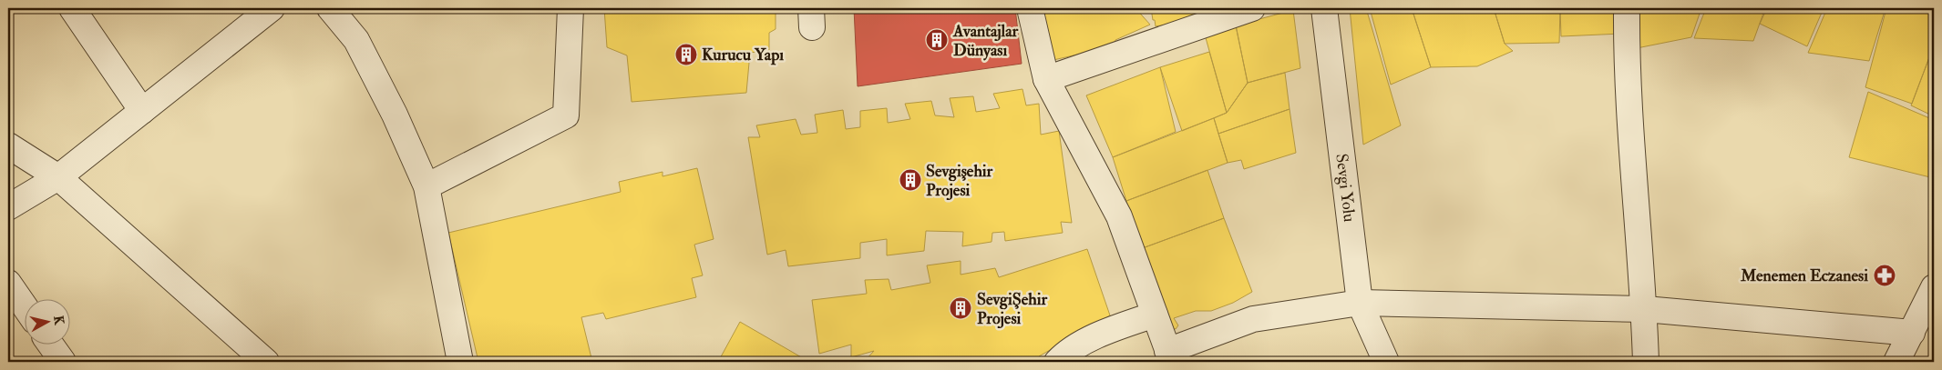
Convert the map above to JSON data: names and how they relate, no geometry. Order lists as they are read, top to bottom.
{
  "streets": {
    "street": ["Sevgi Yolu"]
  },
  "places": {
    "building": [
      "Avantajlar Dünyası",
      "Kurucu Yapı",
      "Sevgişehir Projesi",
      "SevgiŞehir Projesi"
    ],
    "pharmacy": ["Menemen Eczanesi"]
  },
  "north": "right"
}
